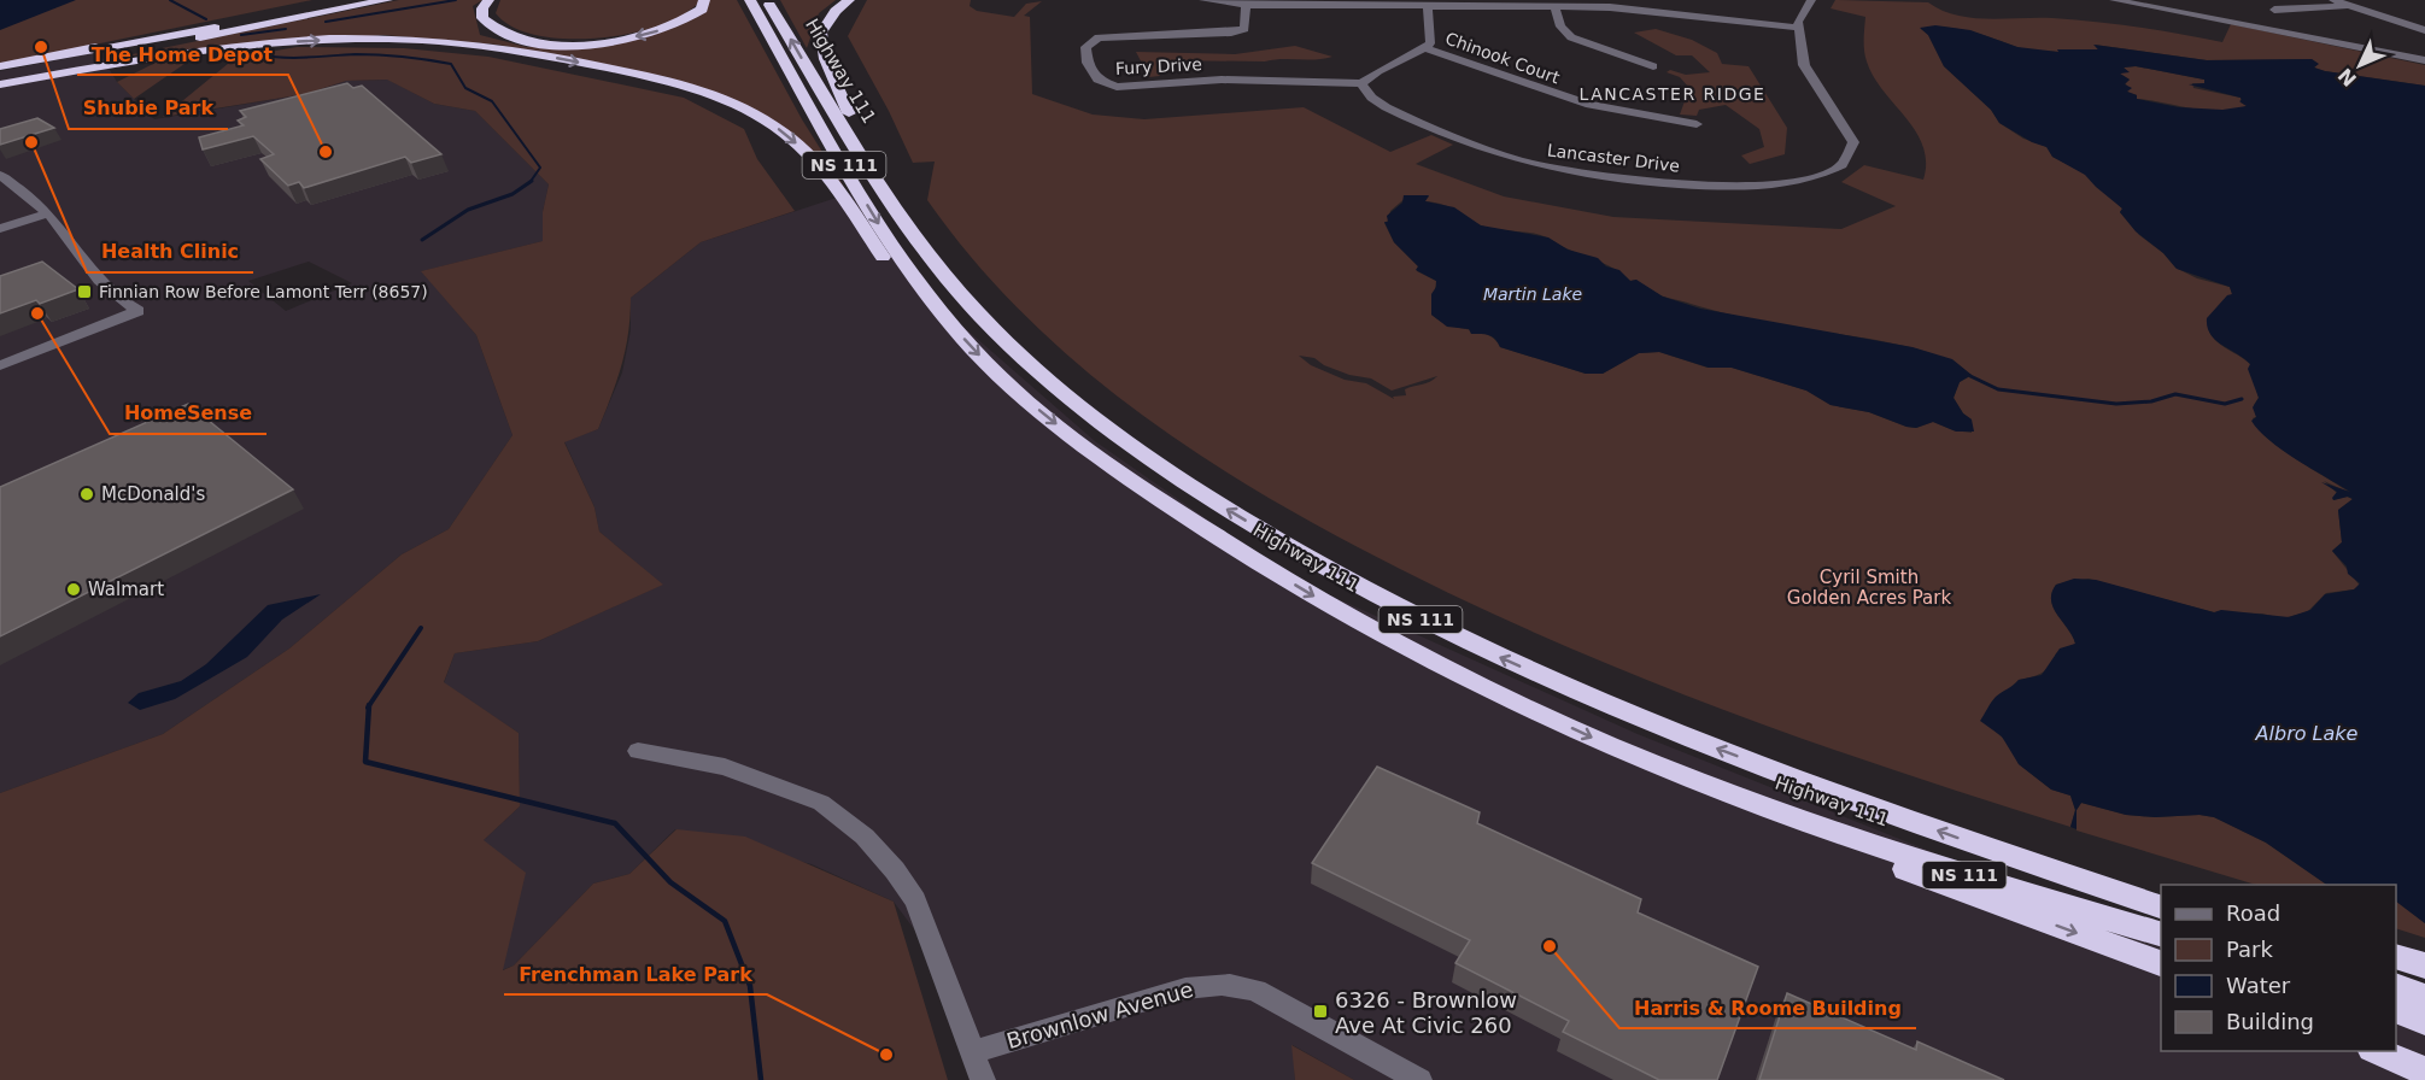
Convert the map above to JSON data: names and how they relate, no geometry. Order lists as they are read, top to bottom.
{
  "streets": {
    "highway": ["Highway 111", "NS 111"],
    "street": [
      "Chinook Court",
      "Fury Drive",
      "Lancaster Drive",
      "Brownlow Avenue"
    ]
  },
  "crossings": [
    ["Fury Drive", "Lancaster Drive"]
  ],
  "districts": ["LANCASTER RIDGE"],
  "water": ["Martin Lake", "Albro Lake"],
  "parks": ["Cyril Smith Golden Acres Park"],
  "places": {
    "other": [
      "Shubie Park",
      "Health Clinic",
      "The Home Depot",
      "HomeSense",
      "McDonald's",
      "Walmart",
      "Harris & Roome Building",
      "Frenchman Lake Park"
    ],
    "transit": ["Finnian Row Before Lamont Terr (8657)", "6326 - Brownlow Ave At Civic 260"]
  },
  "legend": [
    "Road",
    "Park",
    "Water",
    "Building"
  ],
  "north": "bottom left"
}
